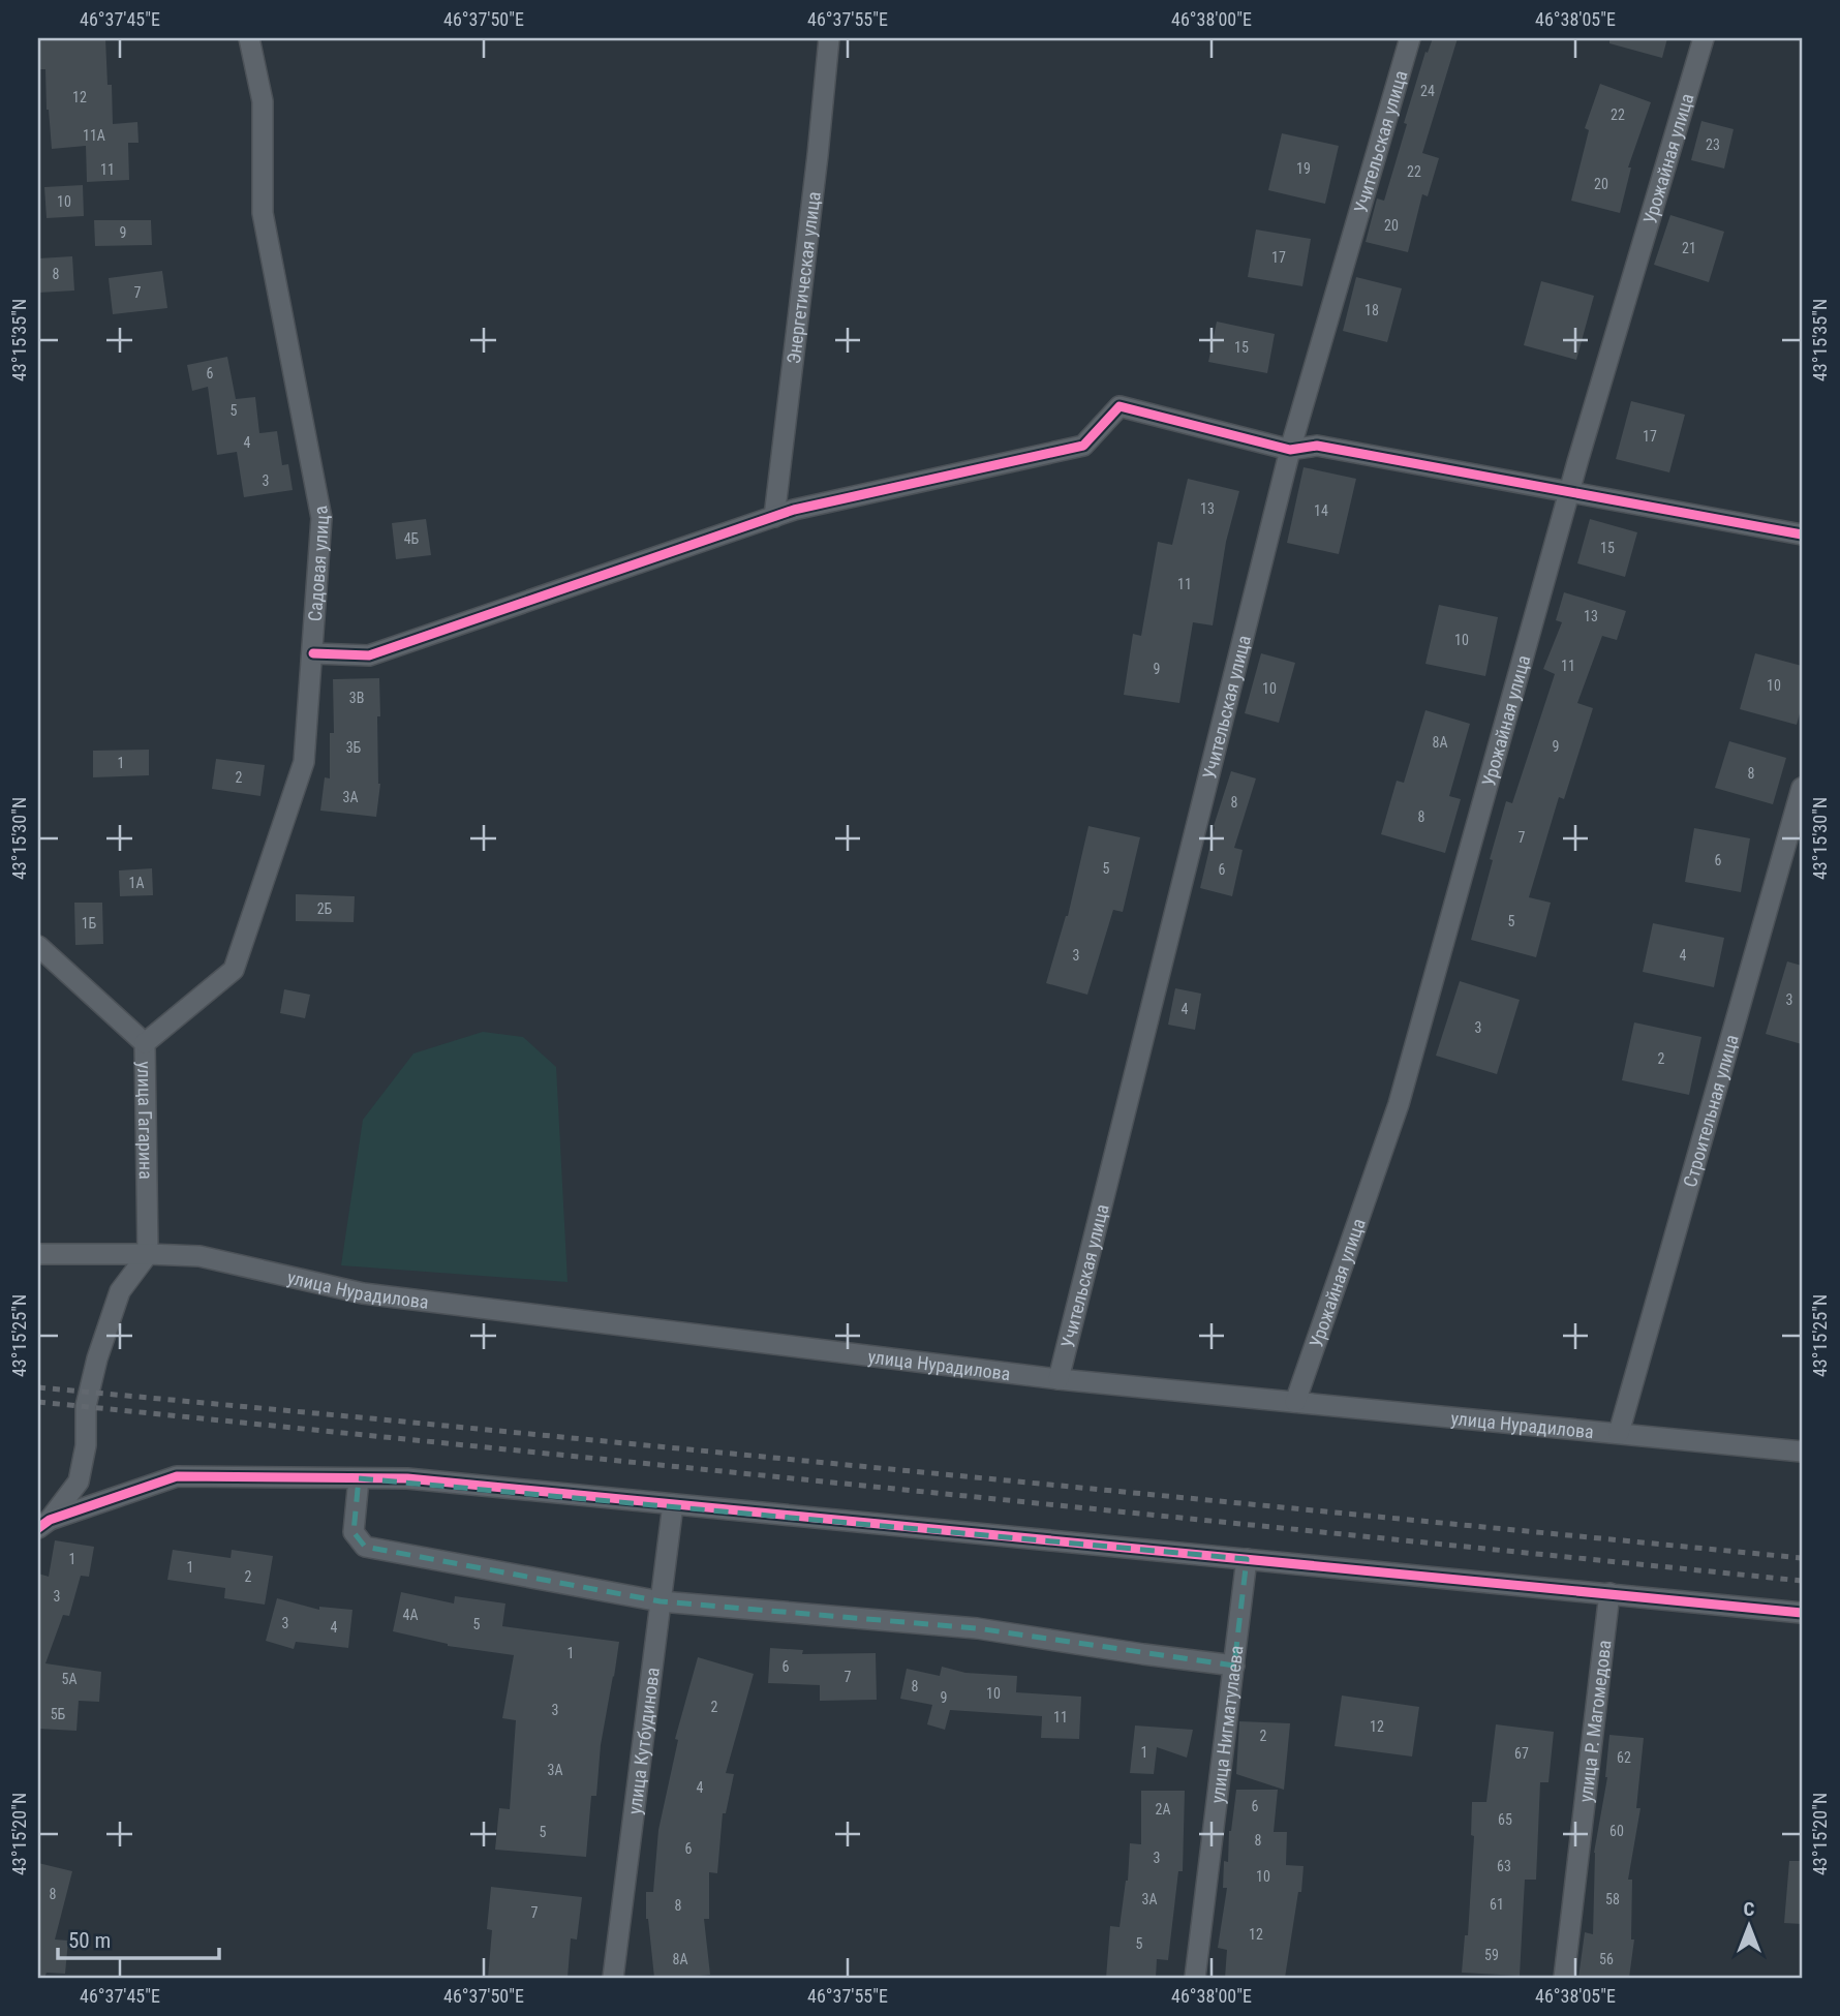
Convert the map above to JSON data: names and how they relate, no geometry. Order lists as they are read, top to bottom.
{
  "streets": {
    "street": [
      "Учительская улица",
      "Урожайная улица",
      "Энергетическая улица",
      "Садовая улица",
      "Строительная улица",
      "улица Гагарина",
      "улица Нурадилова",
      "улица Р. Магомедова",
      "улица Нигматулаева",
      "улица Кутбудинова"
    ]
  },
  "crossings": [
    ["Учительская улица", "улица Нурадилова"],
    ["Урожайная улица", "улица Нурадилова"],
    ["Садовая улица", "улица Гагарина"],
    ["Строительная улица", "улица Нурадилова"],
    ["улица Гагарина", "улица Нурадилова"]
  ],
  "house_numbers": [
    "24",
    "12",
    "22",
    "11А",
    "23",
    "19",
    "11",
    "22",
    "20",
    "10",
    "20",
    "9",
    "21",
    "17",
    "8",
    "7",
    "18",
    "15",
    "6",
    "5",
    "17",
    "4",
    "3",
    "13",
    "14",
    "4Б",
    "15",
    "11",
    "13",
    "10",
    "11",
    "9",
    "10",
    "10",
    "3В",
    "8А",
    "9",
    "3Б",
    "1",
    "8",
    "2",
    "3А",
    "8",
    "8",
    "7",
    "6",
    "5",
    "6",
    "1А",
    "2Б",
    "5",
    "1Б",
    "3",
    "4",
    "3",
    "4",
    "3",
    "2",
    "1",
    "1",
    "2",
    "3",
    "4А",
    "3",
    "5",
    "4",
    "1",
    "6",
    "7",
    "5А",
    "8",
    "10",
    "9",
    "2",
    "3",
    "5Б",
    "11",
    "12",
    "2",
    "1",
    "67",
    "62",
    "3А",
    "4",
    "6",
    "2А",
    "65",
    "60",
    "5",
    "8",
    "6",
    "3",
    "63",
    "10",
    "8",
    "3А",
    "58",
    "61",
    "8",
    "7",
    "12",
    "5",
    "59",
    "8А",
    "56"
  ],
  "scale_bar": "50 m",
  "north": "top",
  "coordinates": [
    "46°37'45\"E",
    "46°37'50\"E",
    "46°37'55\"E",
    "46°38'00\"E",
    "46°38'05\"E",
    "43°15'35\"N",
    "43°15'30\"N",
    "43°15'25\"N",
    "43°15'20\"N"
  ]
}
